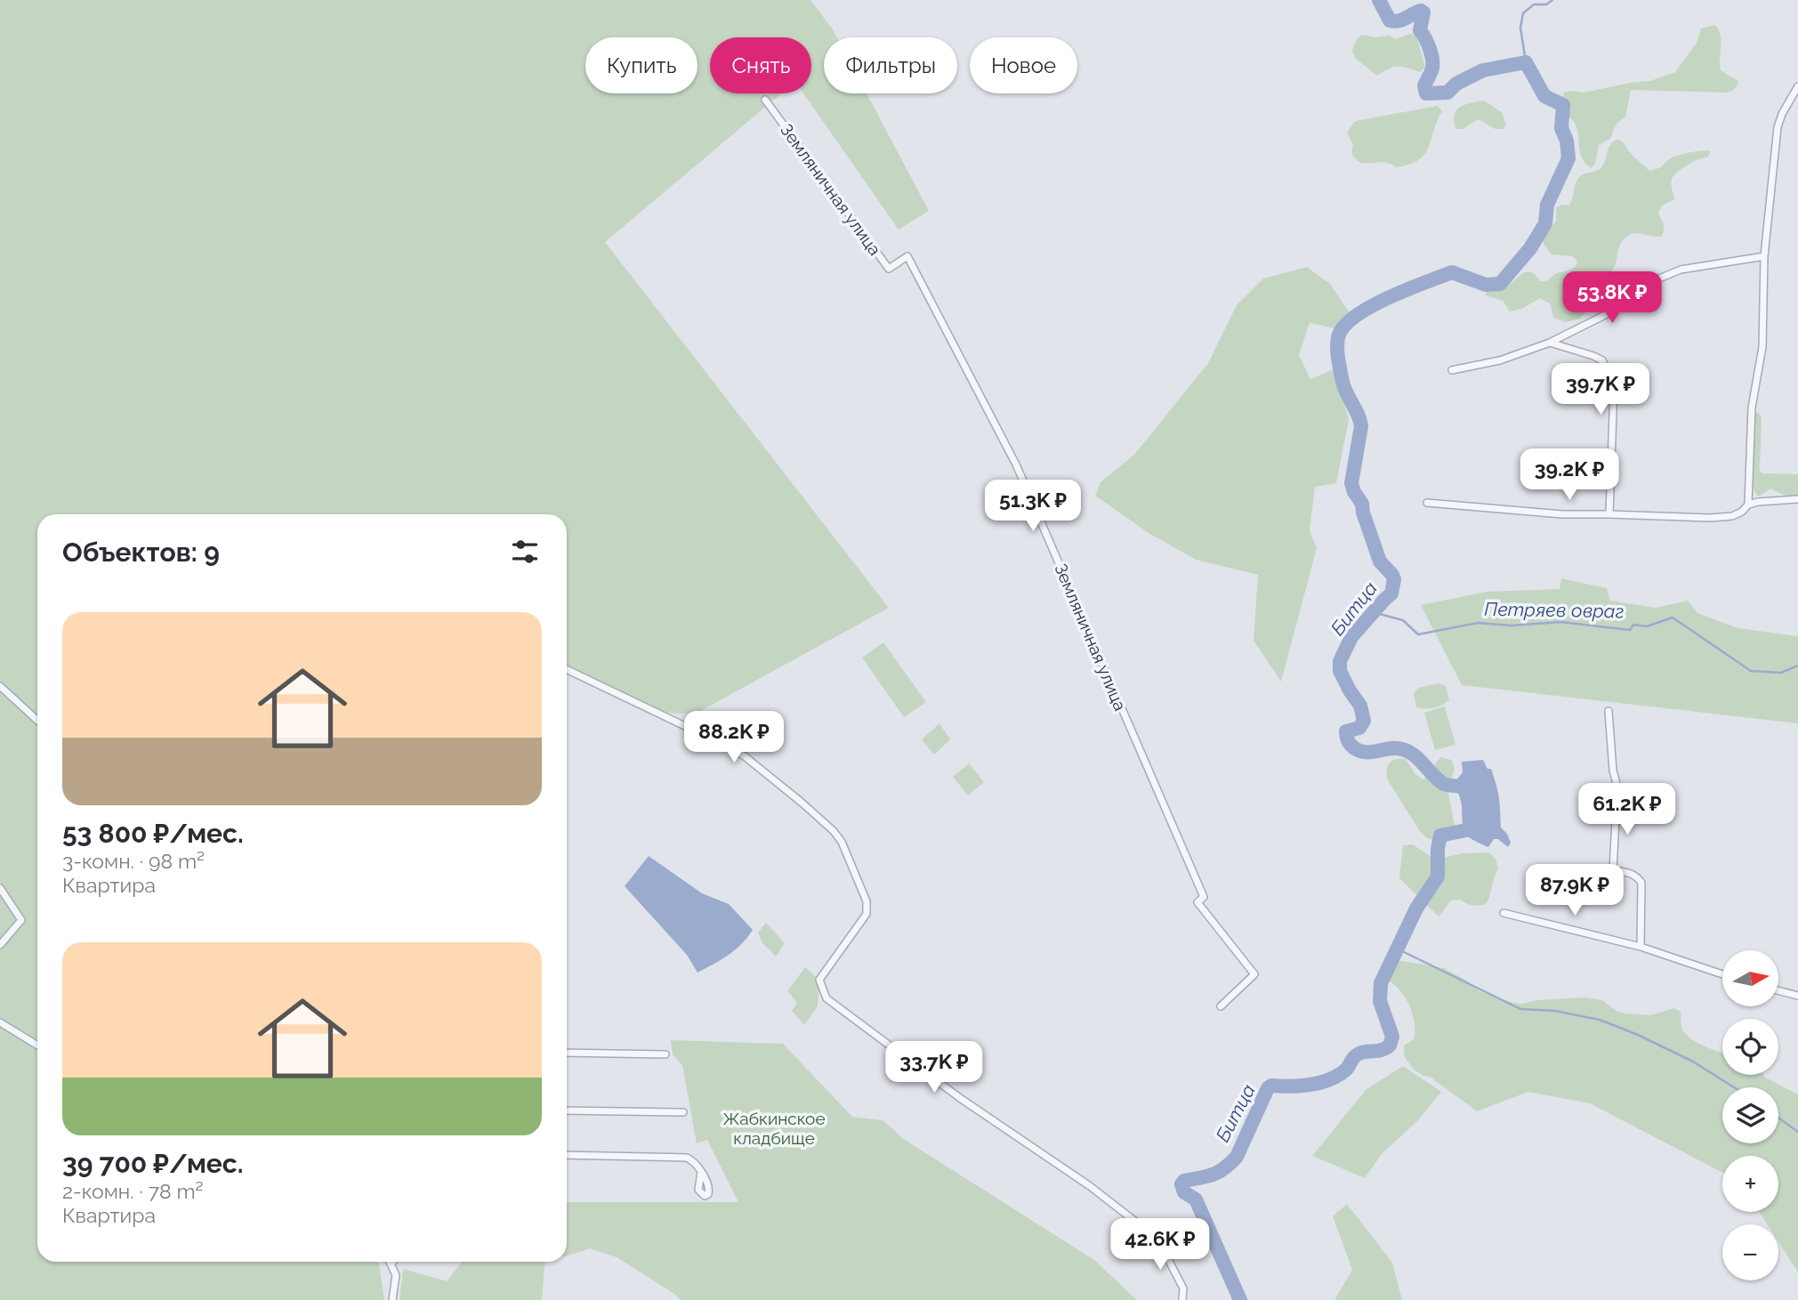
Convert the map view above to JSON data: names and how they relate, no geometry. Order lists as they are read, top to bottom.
{
  "streets": {
    "street": ["Земляничная улица"]
  },
  "water": ["Битца", "Петряев овраг"],
  "parks": ["Жабкинское кладбище"],
  "north": "right",
  "page": {
    "chip": [
      "Купить",
      "Снять",
      "Фильтры",
      "Новое"
    ],
    "price": [
      "53.8K ₽",
      "39.7K ₽",
      "39.2K ₽",
      "51.3K ₽",
      "88.2K ₽",
      "61.2K ₽",
      "87.9K ₽",
      "33.7K ₽",
      "42.6K ₽"
    ],
    "heading": "Объектов: 9",
    "list": [
      {
        "name": "53 800 ₽/мес.",
        "note": "3-комн. · 98 m² · Квартира"
      },
      {
        "name": "39 700 ₽/мес.",
        "note": "2-комн. · 78 m² · Квартира"
      }
    ],
    "map_buttons": ["+", "−"]
  }
}
